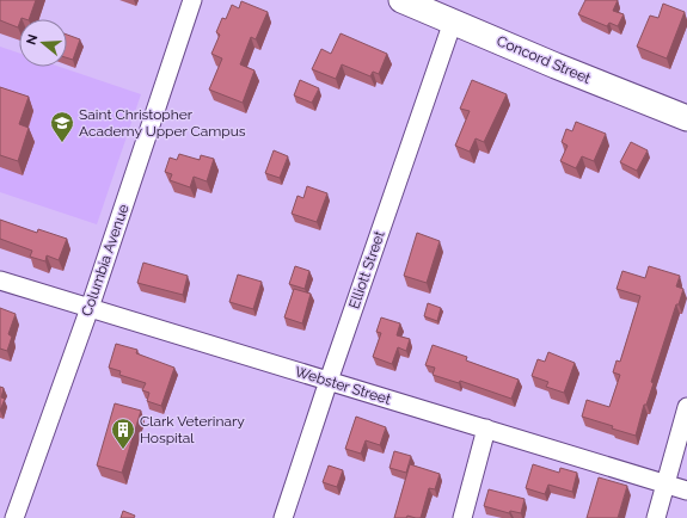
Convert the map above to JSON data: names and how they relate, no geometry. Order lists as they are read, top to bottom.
{
  "streets": {
    "main road": ["Concord Street"],
    "street": ["Columbia Avenue", "Elliott Street", "Webster Street"]
  },
  "crossings": [
    ["Concord Street", "Elliott Street"],
    ["Columbia Avenue", "Webster Street"],
    ["Elliott Street", "Webster Street"]
  ],
  "places": {
    "school or university": ["Saint Christopher Academy Upper Campus"],
    "building": ["Clark Veterinary Hospital"]
  },
  "north": "left"
}
